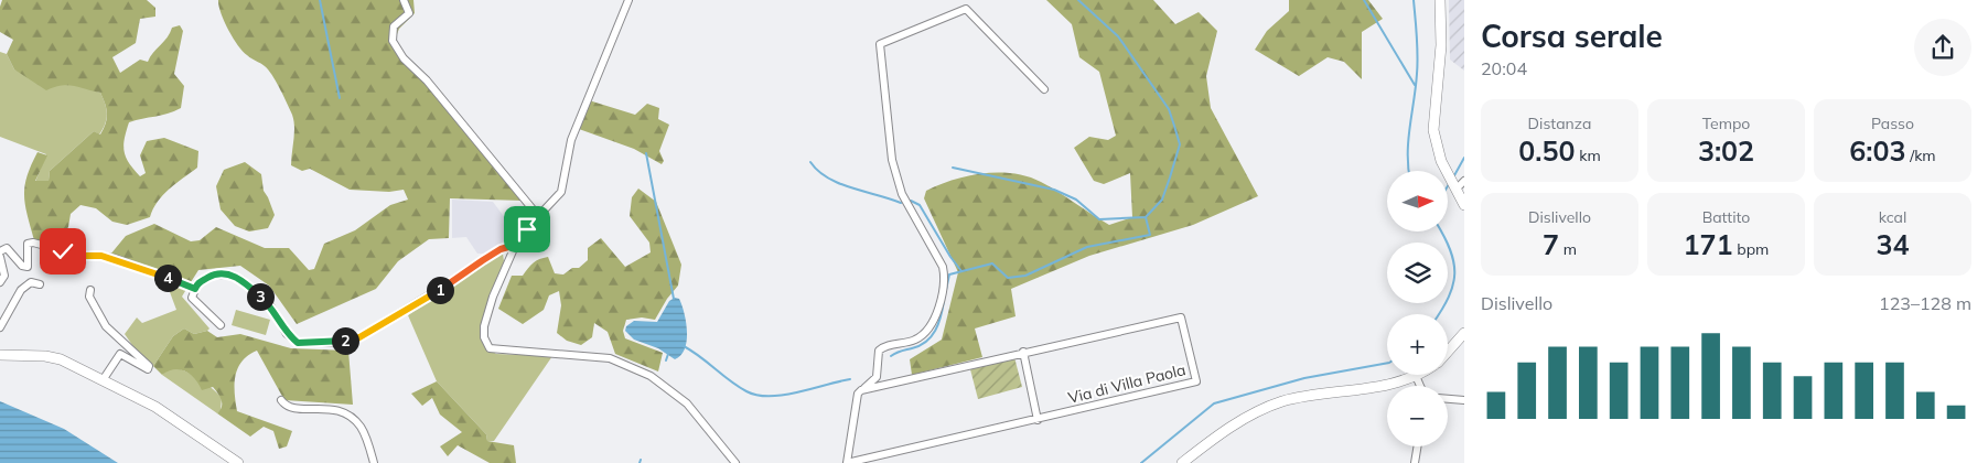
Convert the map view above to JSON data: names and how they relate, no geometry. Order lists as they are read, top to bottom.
{
  "streets": {
    "street": ["Via di Villa Paola"]
  },
  "north": "right",
  "page": {
    "heading": ["Corsa serale", "20:04"],
    "stats": [
      ["Distanza", "0.50 km"],
      ["Tempo", "3:02"],
      ["Passo", "6:03 /km"],
      ["Dislivello", "7 m"],
      ["Battito", "171 bpm"],
      ["kcal", "34"]
    ],
    "map_buttons": ["+", "−"],
    "pins": [
      "4",
      "1",
      "3",
      "2"
    ],
    "chart": ["Dislivello", "123–128 m"]
  }
}
